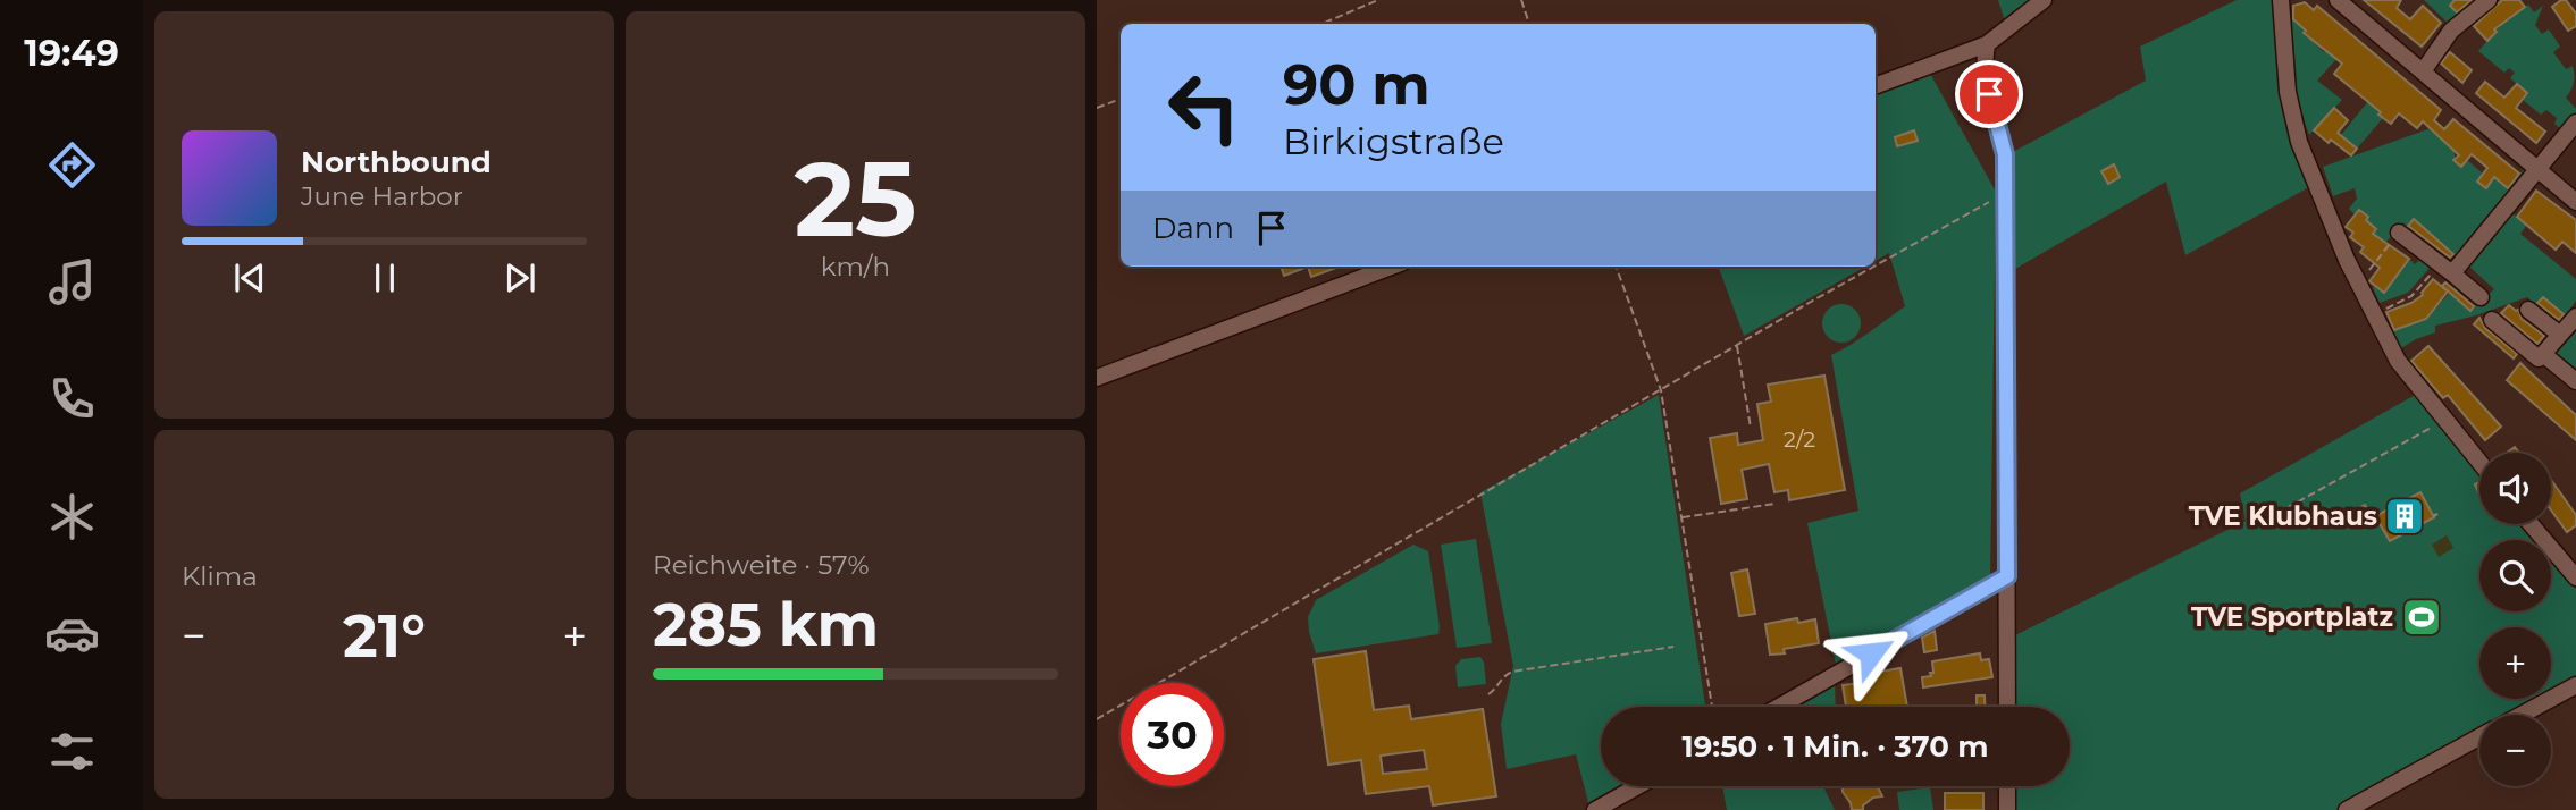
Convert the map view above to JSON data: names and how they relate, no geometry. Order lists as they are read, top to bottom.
{
  "places": {
    "building": ["TVE Klubhaus"],
    "sports": ["TVE Sportplatz"]
  },
  "house_numbers": ["2/2"],
  "page": {
    "tabs": "19:49",
    "tile": [
      ["25", "km/h"],
      "Klima",
      ["Reichweite · 57%", "285 km"]
    ],
    "turn": ["90 m", "Birkigstraße"],
    "song": ["Northbound", "June Harbor"],
    "then": "Dann",
    "map_buttons": ["+", "−"],
    "heat": ["−", "21°", "+"],
    "limit": "30",
    "trip": "19:50 · 1 Min. · 370 m"
  }
}
